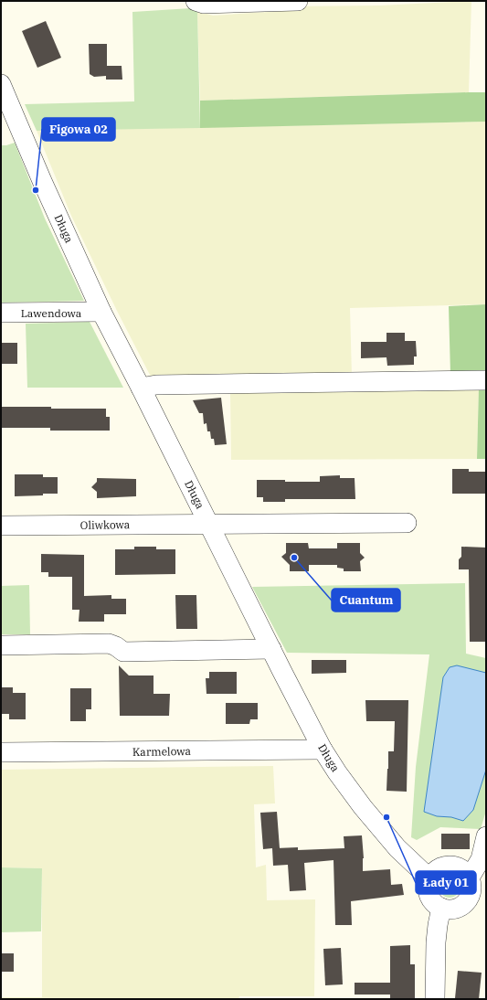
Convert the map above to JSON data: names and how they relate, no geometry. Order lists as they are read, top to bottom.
{
  "streets": {
    "street": [
      "Długa",
      "Lawendowa",
      "Oliwkowa",
      "Karmelowa"
    ]
  },
  "crossings": [
    ["Długa", "Lawendowa"],
    ["Długa", "Oliwkowa"],
    ["Długa", "Karmelowa"]
  ],
  "places": ["Figowa 02", "Cuantum", "Łady 01"]
}
